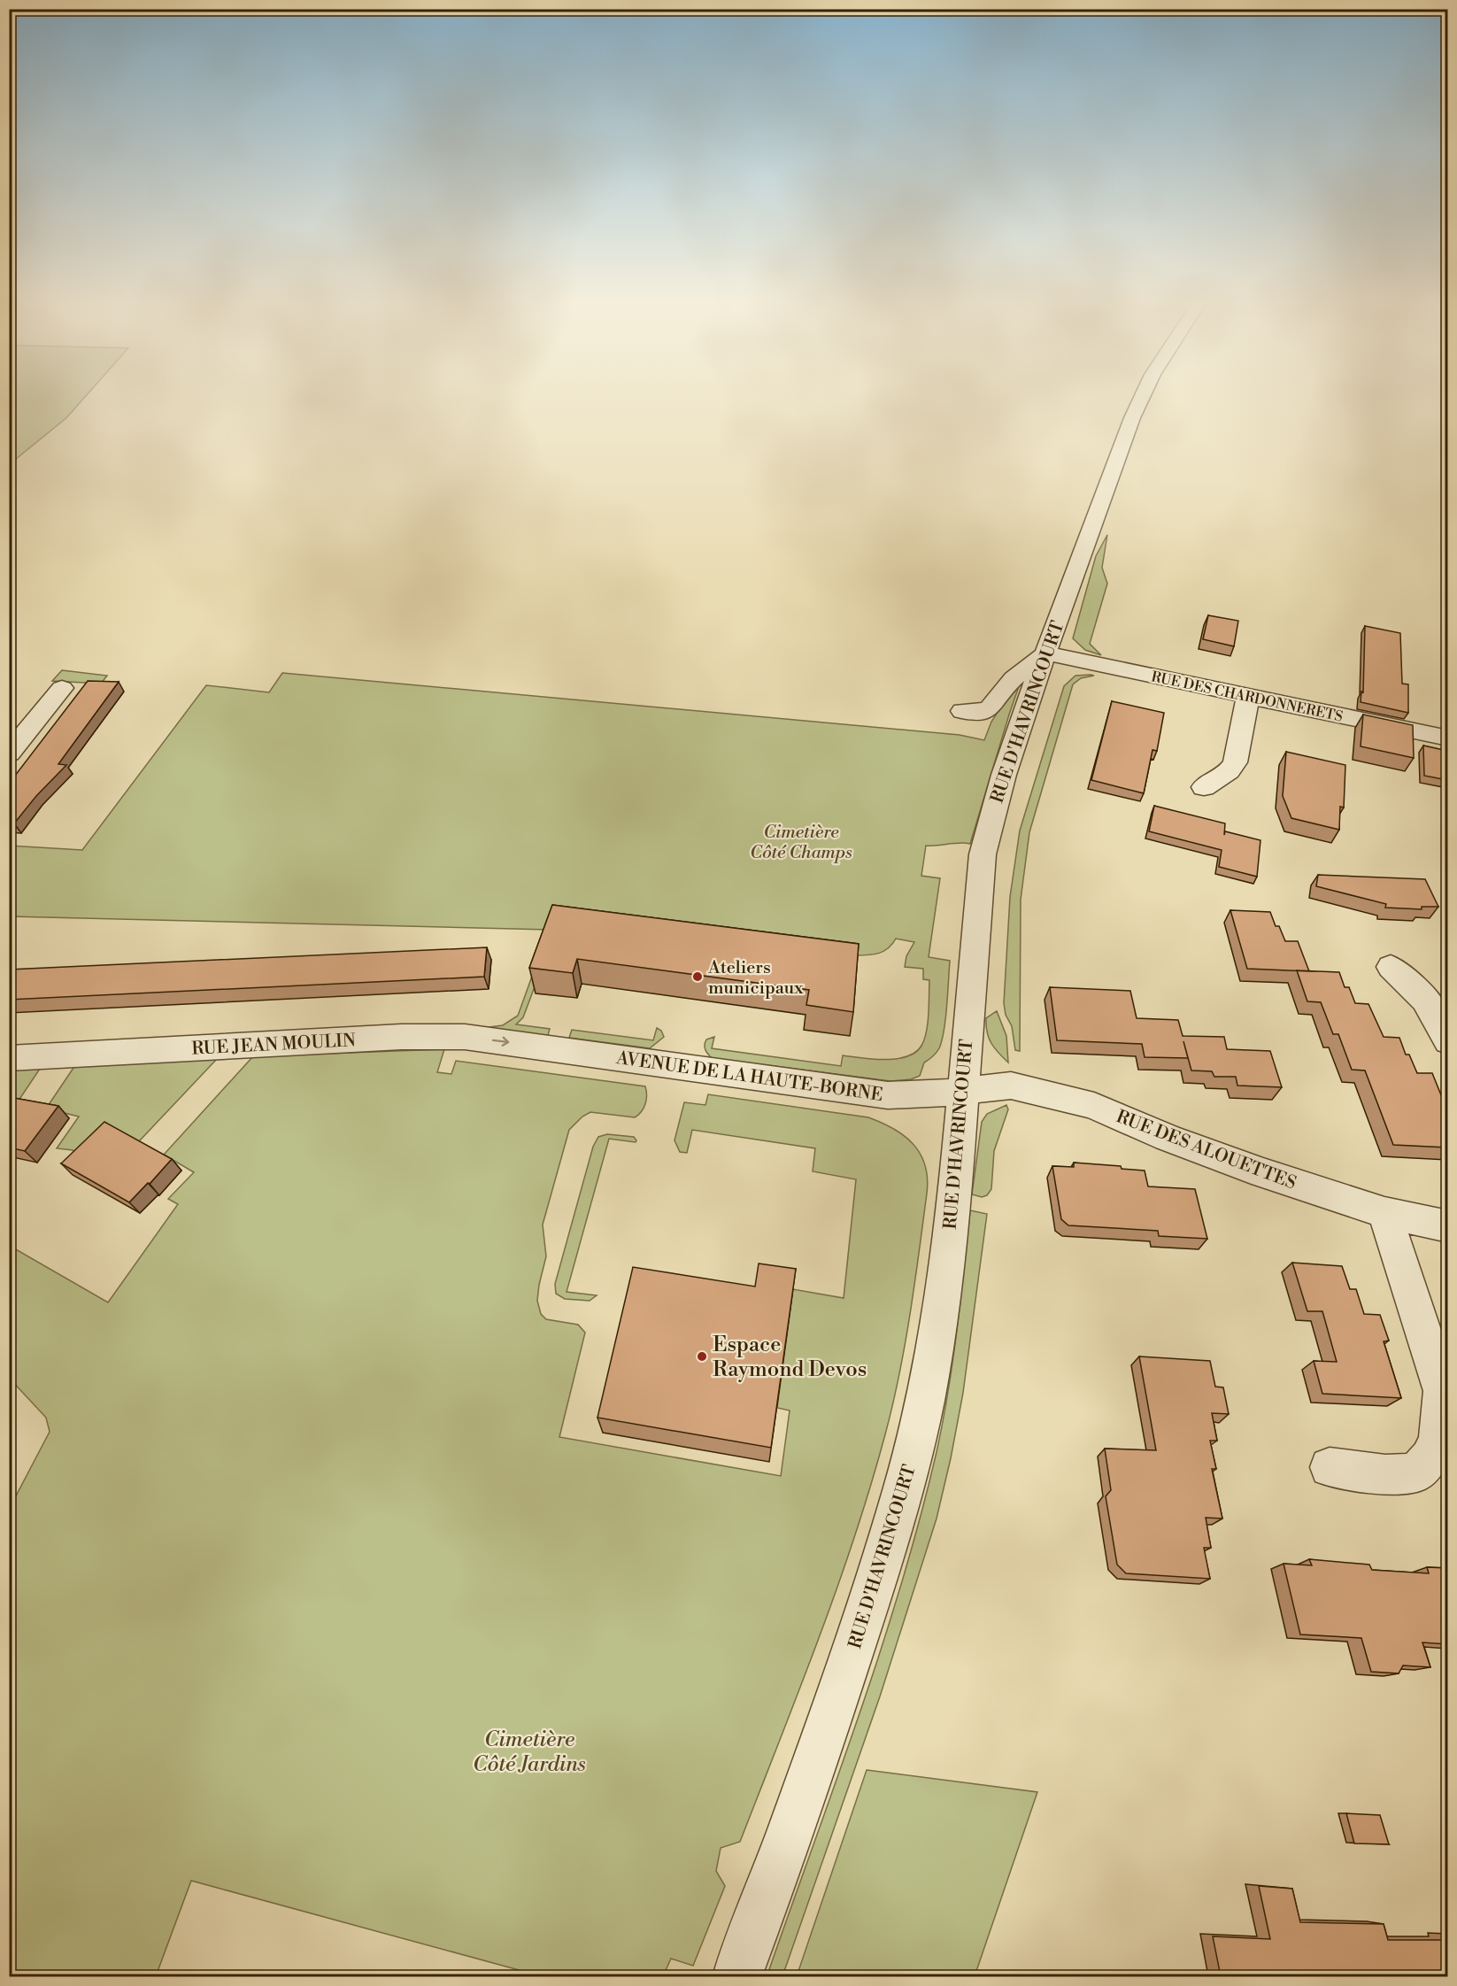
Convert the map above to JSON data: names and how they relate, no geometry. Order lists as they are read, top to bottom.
{
  "streets": {
    "street": [
      "RUE DES CHARDONNERETS",
      "RUE D'HAVRINCOURT",
      "RUE JEAN MOULIN",
      "AVENUE DE LA HAUTE-BORNE",
      "RUE DES ALOUETTES"
    ]
  },
  "crossings": [
    ["RUE DES CHARDONNERETS", "RUE D'HAVRINCOURT"],
    ["RUE D'HAVRINCOURT", "AVENUE DE LA HAUTE-BORNE"],
    ["RUE D'HAVRINCOURT", "RUE DES ALOUETTES"],
    ["RUE JEAN MOULIN", "AVENUE DE LA HAUTE-BORNE"],
    ["AVENUE DE LA HAUTE-BORNE", "RUE DES ALOUETTES"]
  ],
  "one_way": ["RUE JEAN MOULIN"],
  "parks": ["Cimetière Côté Champs", "Cimetière Côté Jardins"],
  "places": ["Ateliers municipaux", "Espace Raymond Devos"]
}
